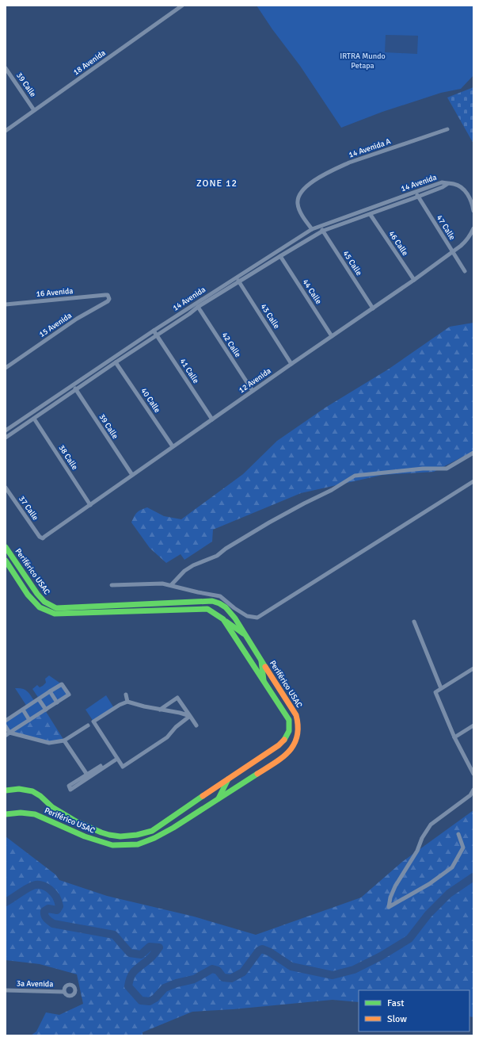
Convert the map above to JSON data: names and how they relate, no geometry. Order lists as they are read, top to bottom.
{
  "streets": {
    "street": [
      "18 Avenida",
      "39 Calle",
      "14 Avenida A",
      "14 Avenida",
      "47 Calle",
      "46 Calle",
      "45 Calle",
      "44 Calle",
      "16 Avenida",
      "43 Calle",
      "15 Avenida",
      "42 Calle",
      "41 Calle",
      "12 Avenida",
      "40 Calle",
      "38 Calle",
      "37 Calle",
      "Periférico USAC",
      "3a Avenida"
    ]
  },
  "crossings": [
    ["18 Avenida", "39 Calle"],
    ["39 Calle", "14 Avenida"],
    ["39 Calle", "12 Avenida"],
    ["14 Avenida A", "14 Avenida"],
    ["14 Avenida", "47 Calle"],
    ["14 Avenida", "46 Calle"],
    ["14 Avenida", "45 Calle"],
    ["14 Avenida", "44 Calle"],
    ["14 Avenida", "43 Calle"],
    ["14 Avenida", "42 Calle"],
    ["14 Avenida", "41 Calle"],
    ["14 Avenida", "40 Calle"],
    ["14 Avenida", "38 Calle"],
    ["47 Calle", "12 Avenida"],
    ["46 Calle", "12 Avenida"],
    ["45 Calle", "12 Avenida"],
    ["44 Calle", "12 Avenida"],
    ["16 Avenida", "15 Avenida"],
    ["43 Calle", "12 Avenida"],
    ["42 Calle", "12 Avenida"],
    ["41 Calle", "12 Avenida"],
    ["12 Avenida", "40 Calle"],
    ["12 Avenida", "38 Calle"],
    ["12 Avenida", "37 Calle"]
  ],
  "districts": ["ZONE 12"],
  "parks": ["IRTRA Mundo Petapa"],
  "legend": ["Fast", "Slow"]
}
